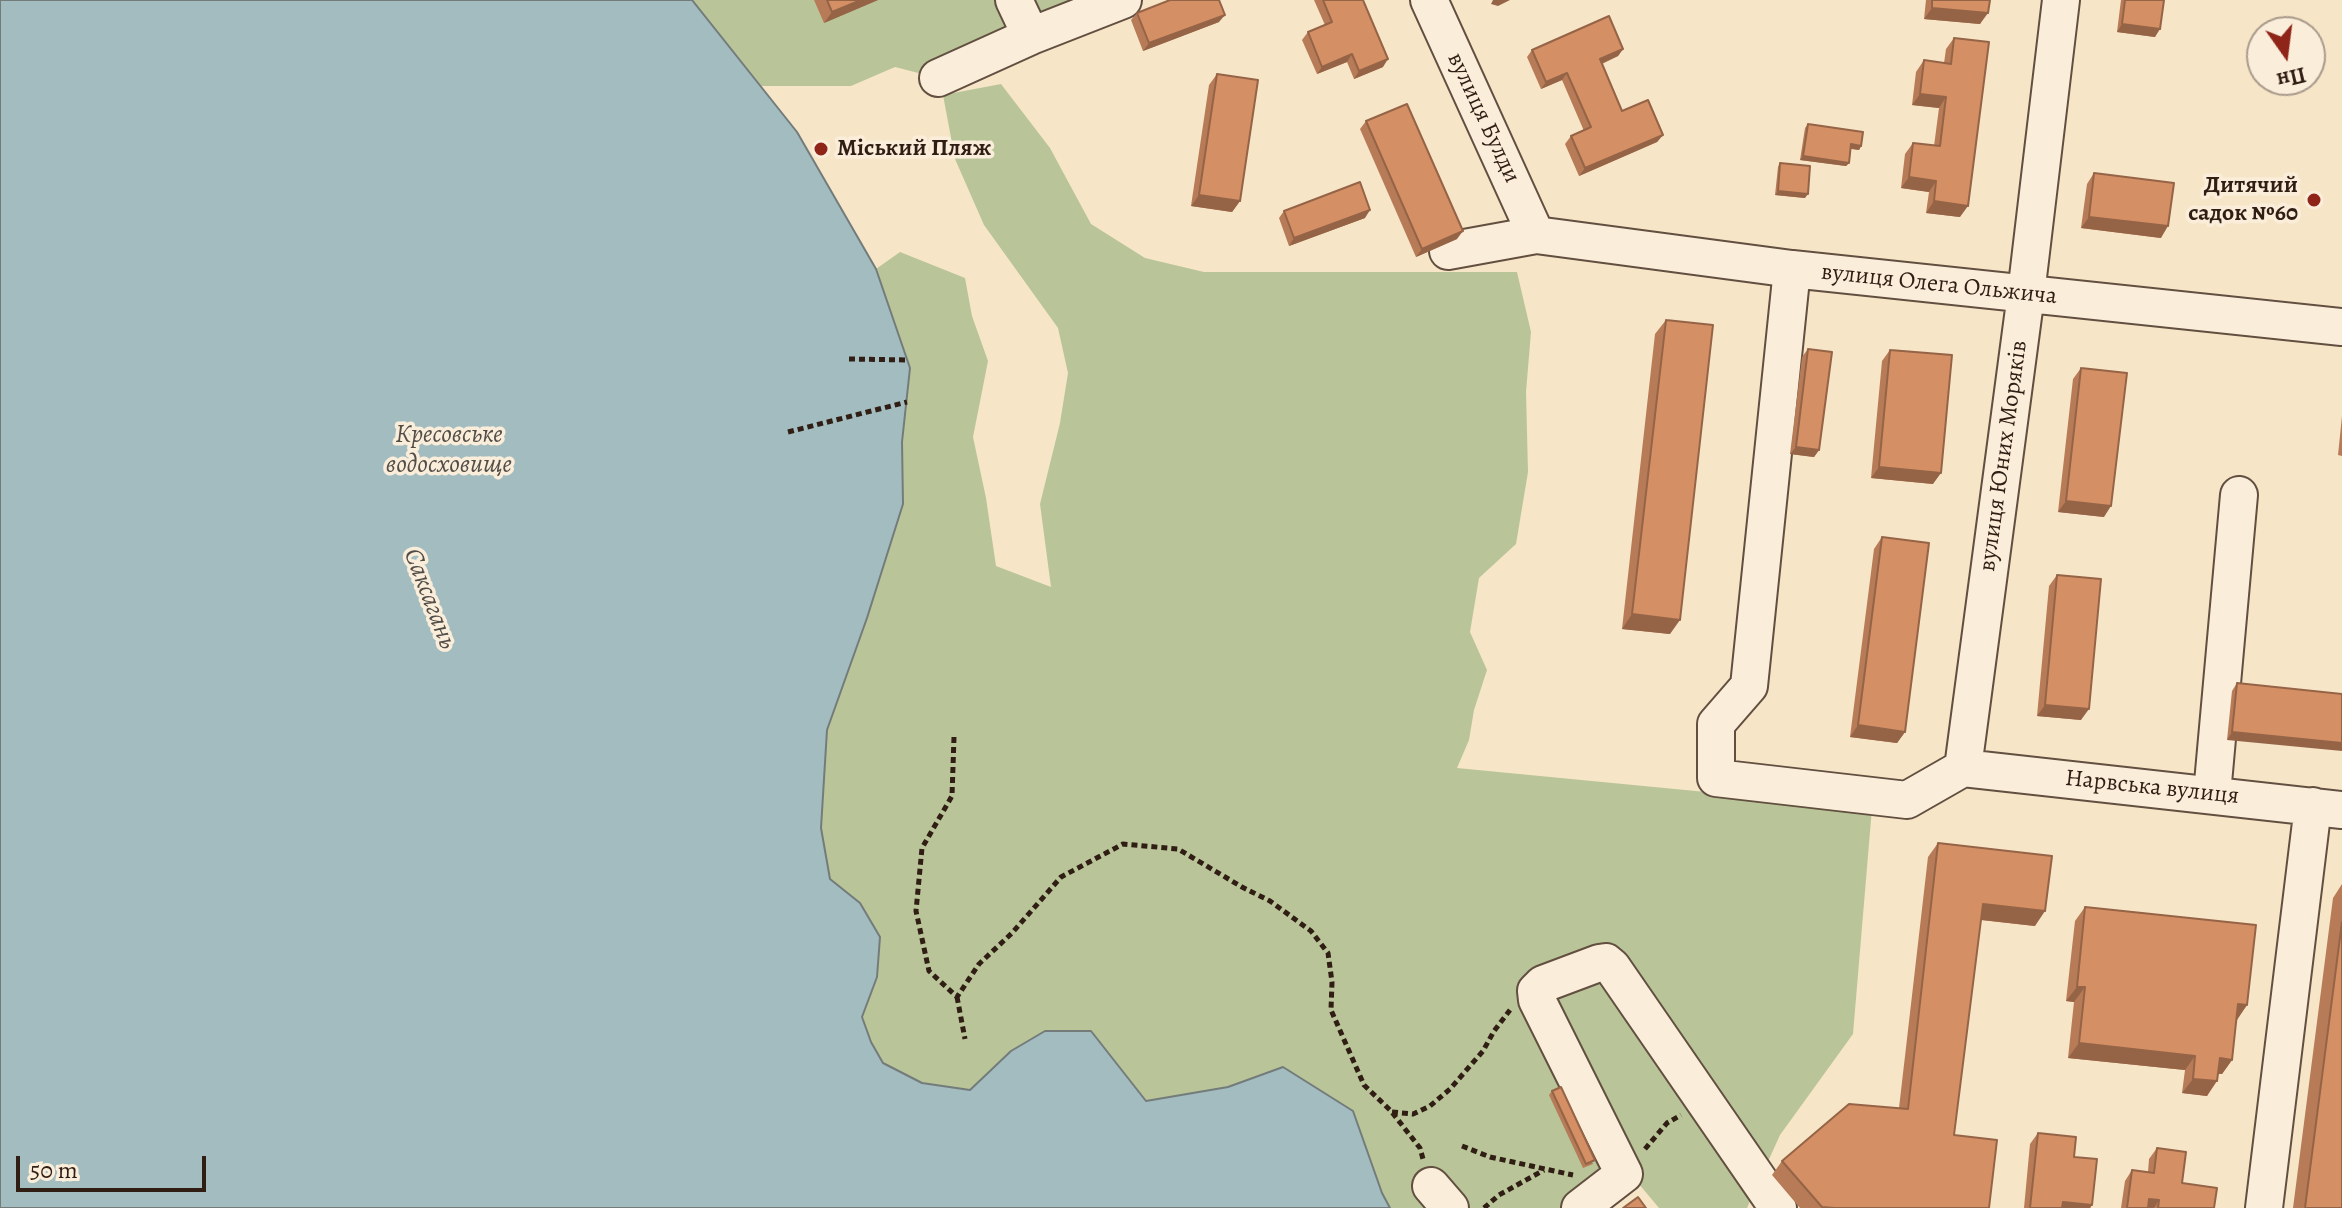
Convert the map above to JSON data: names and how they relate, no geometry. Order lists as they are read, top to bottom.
{
  "streets": {
    "street": [
      "вулиця Булди",
      "вулиця Олега Ольжича",
      "вулиця Юних Моряків",
      "Нарвська вулиця"
    ]
  },
  "crossings": [
    ["вулиця Булди", "вулиця Олега Ольжича"],
    ["вулиця Олега Ольжича", "вулиця Юних Моряків"],
    ["вулиця Юних Моряків", "Нарвська вулиця"]
  ],
  "water": ["Кресовське водосховище", "Саксагань"],
  "places": ["Міський Пляж", "Дитячий садок №60"],
  "scale_bar": "50 m",
  "north": "bottom"
}
